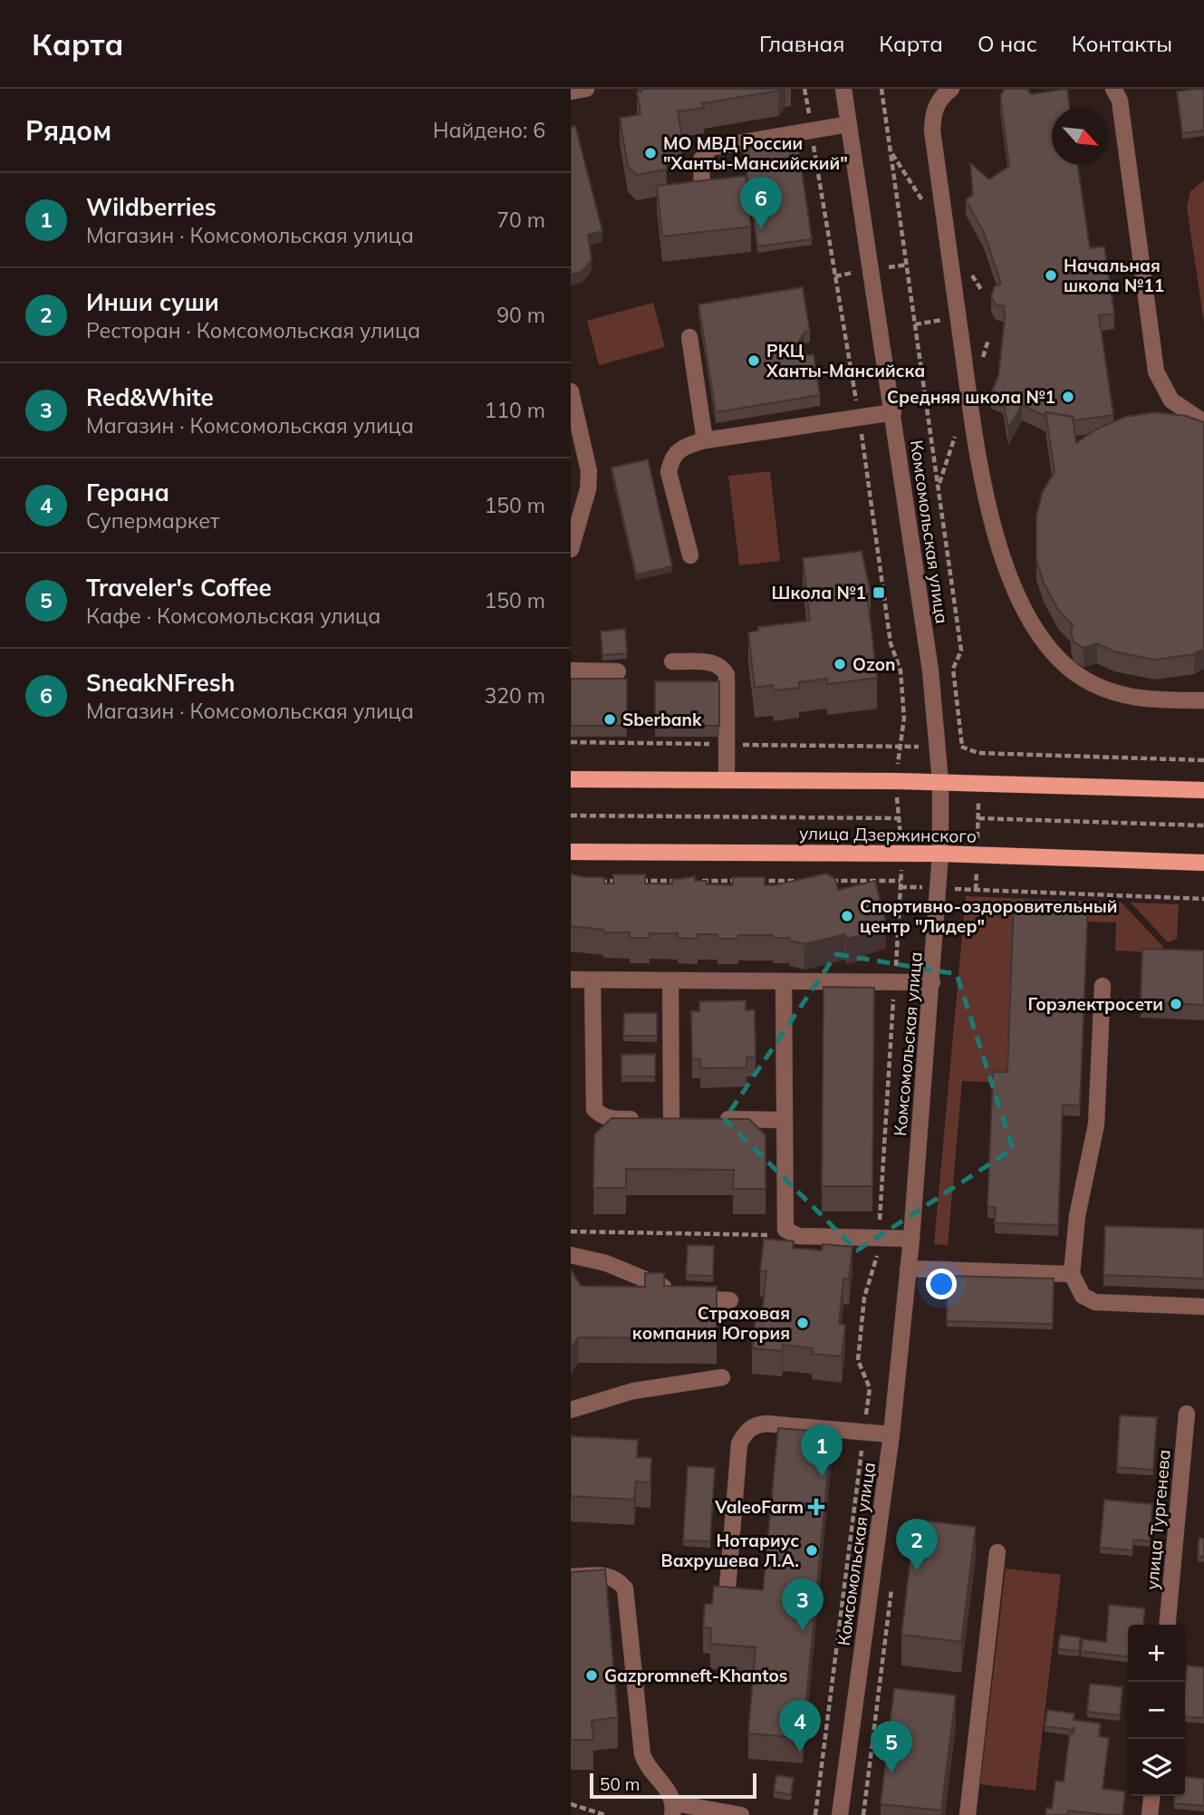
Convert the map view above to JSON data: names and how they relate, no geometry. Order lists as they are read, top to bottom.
{
  "streets": {
    "main road": ["улица Дзержинского"],
    "street": ["Комсомольская улица", "улица Тургенева"]
  },
  "crossings": [
    ["Комсомольская улица", "улица Дзержинского"]
  ],
  "places": {
    "other": [
      "МО МВД России \"Ханты-Мансийский\"",
      "Начальная школа №11",
      "РКЦ Ханты-Мансийска",
      "Средняя школа №1",
      "Ozon",
      "Sberbank",
      "Спортивно-оздоровительный центр \"Лидер\"",
      "Горэлектросети",
      "Страховая компания Югория",
      "Нотариус Вахрушева Л.А.",
      "Gazpromneft-Khantos"
    ],
    "transit": ["Школа №1"],
    "health": ["ValeoFarm"]
  },
  "scale_bar": "50 m",
  "north": "bottom right",
  "page": {
    "header": "Карта",
    "nav": [
      "Главная",
      "Карта",
      "О нас",
      "Контакты"
    ],
    "heading": ["Рядом", "Найдено: 6"],
    "list": [
      {
        "mark": "1",
        "name": "Wildberries",
        "note": "Магазин · Комсомольская улица",
        "value": "70 m"
      },
      {
        "mark": "2",
        "name": "Инши суши",
        "note": "Ресторан · Комсомольская улица",
        "value": "90 m"
      },
      {
        "mark": "3",
        "name": "Red&White",
        "note": "Магазин · Комсомольская улица",
        "value": "110 m"
      },
      {
        "mark": "4",
        "name": "Герана",
        "note": "Супермаркет",
        "value": "150 m"
      },
      {
        "mark": "5",
        "name": "Traveler's Coffee",
        "note": "Кафе · Комсомольская улица",
        "value": "150 m"
      },
      {
        "mark": "6",
        "name": "SneakNFresh",
        "note": "Магазин · Комсомольская улица",
        "value": "320 m"
      }
    ],
    "pins": [
      "6",
      "1",
      "2",
      "3",
      "4",
      "5"
    ],
    "map_buttons": ["+", "−"],
    "scale": "50 m"
  }
}
